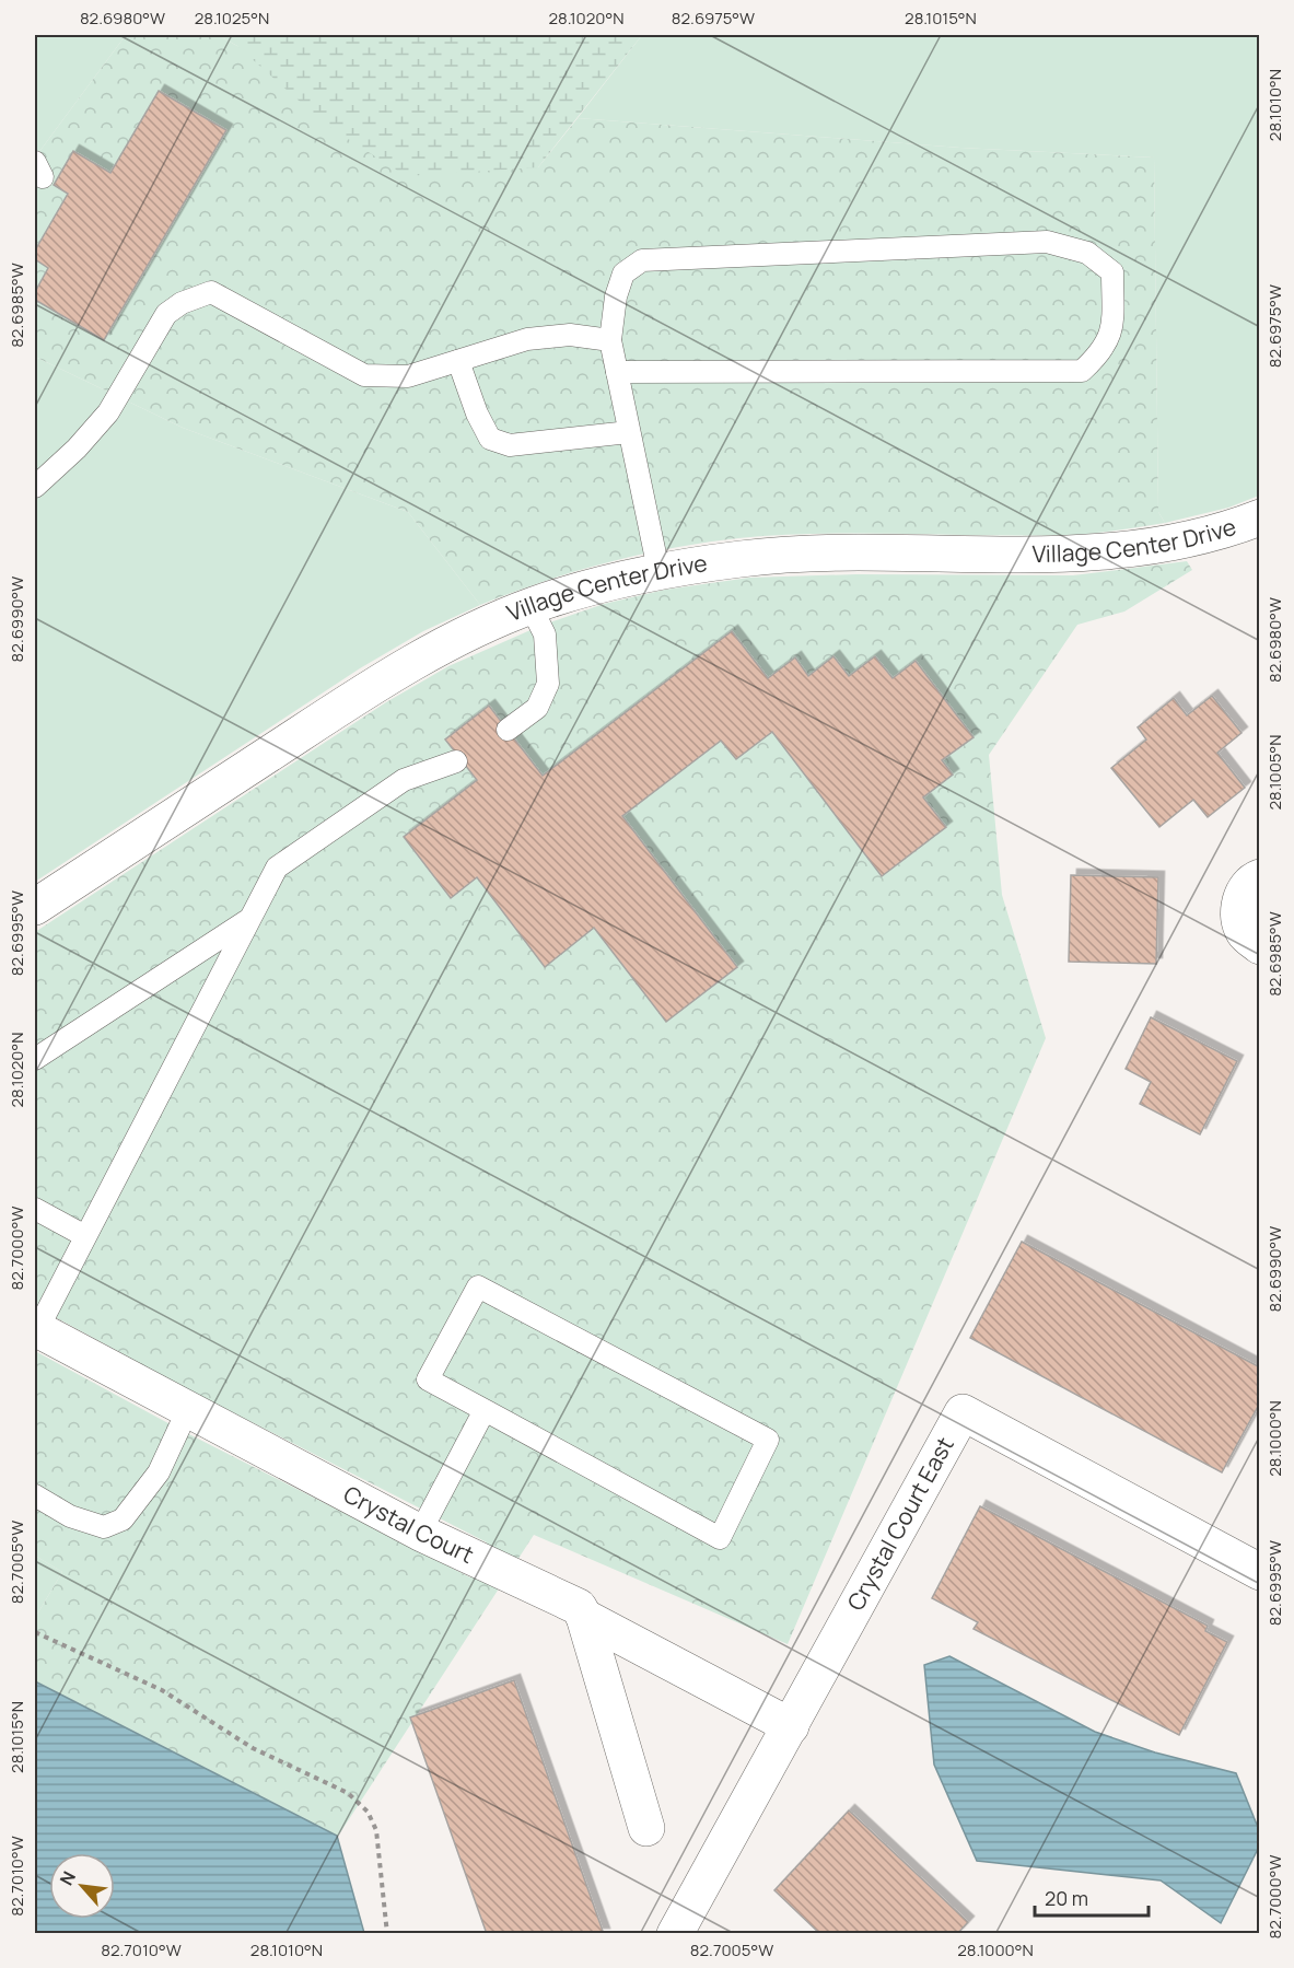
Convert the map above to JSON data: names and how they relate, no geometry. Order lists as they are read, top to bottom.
{
  "streets": {
    "street": ["Village Center Drive", "Crystal Court", "Crystal Court East"]
  },
  "crossings": [
    ["Crystal Court", "Crystal Court East"]
  ],
  "scale_bar": "20 m",
  "north": "top left",
  "coordinates": [
    "82.6980°W",
    "28.1025°N",
    "28.1020°N",
    "82.6975°W",
    "28.1015°N",
    "28.1010°N",
    "82.6985°W",
    "82.6990°W",
    "28.1005°N",
    "82.6995°W",
    "82.7000°W",
    "28.1000°N",
    "82.7005°W",
    "82.7010°W"
  ]
}
